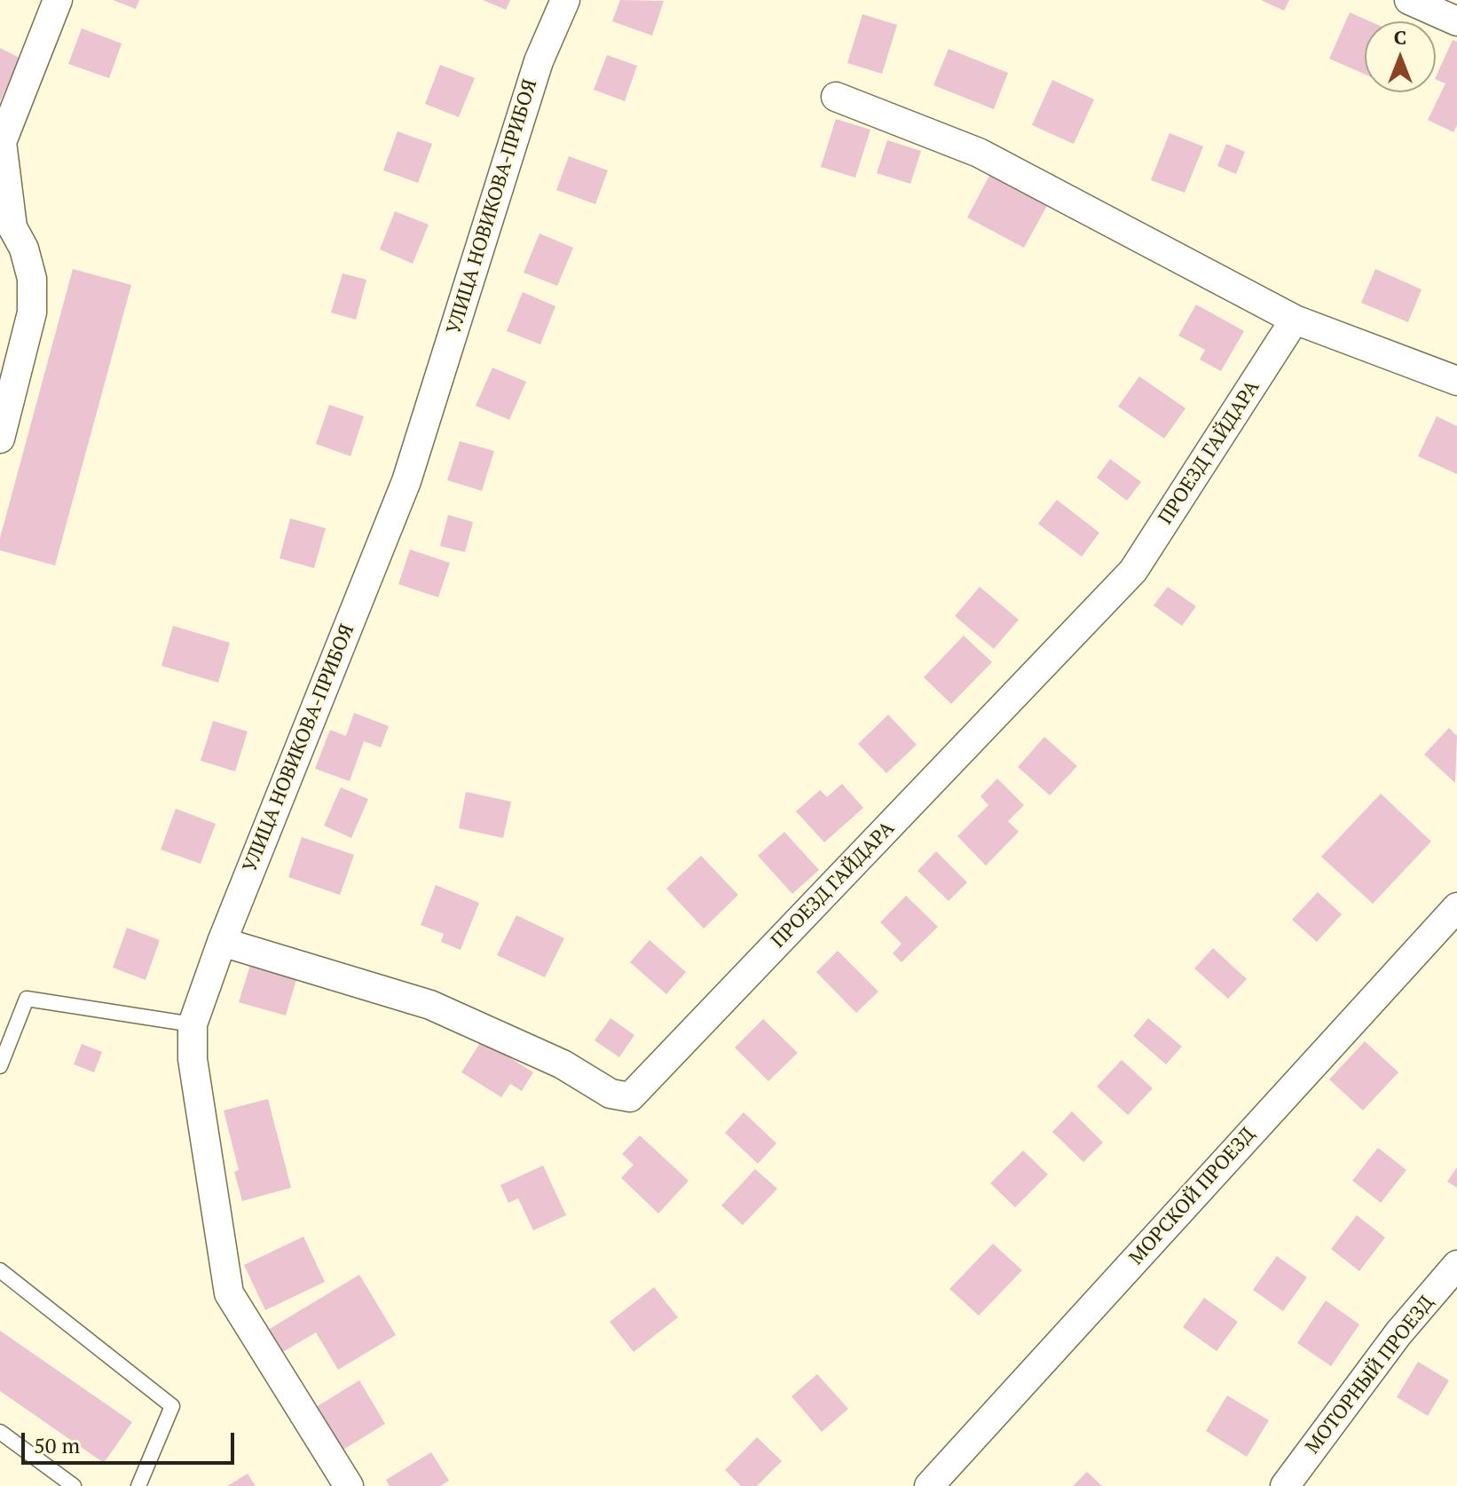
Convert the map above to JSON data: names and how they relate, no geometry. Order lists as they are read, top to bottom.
{
  "streets": {
    "street": [
      "УЛИЦА НОВИКОВА-ПРИБОЯ",
      "ПРОЕЗД ГАЙДАРА",
      "МОРСКОЙ ПРОЕЗД",
      "МОТОРНЫЙ ПРОЕЗД"
    ]
  },
  "crossings": [
    ["УЛИЦА НОВИКОВА-ПРИБОЯ", "ПРОЕЗД ГАЙДАРА"]
  ],
  "scale_bar": "50 m",
  "north": "top"
}
